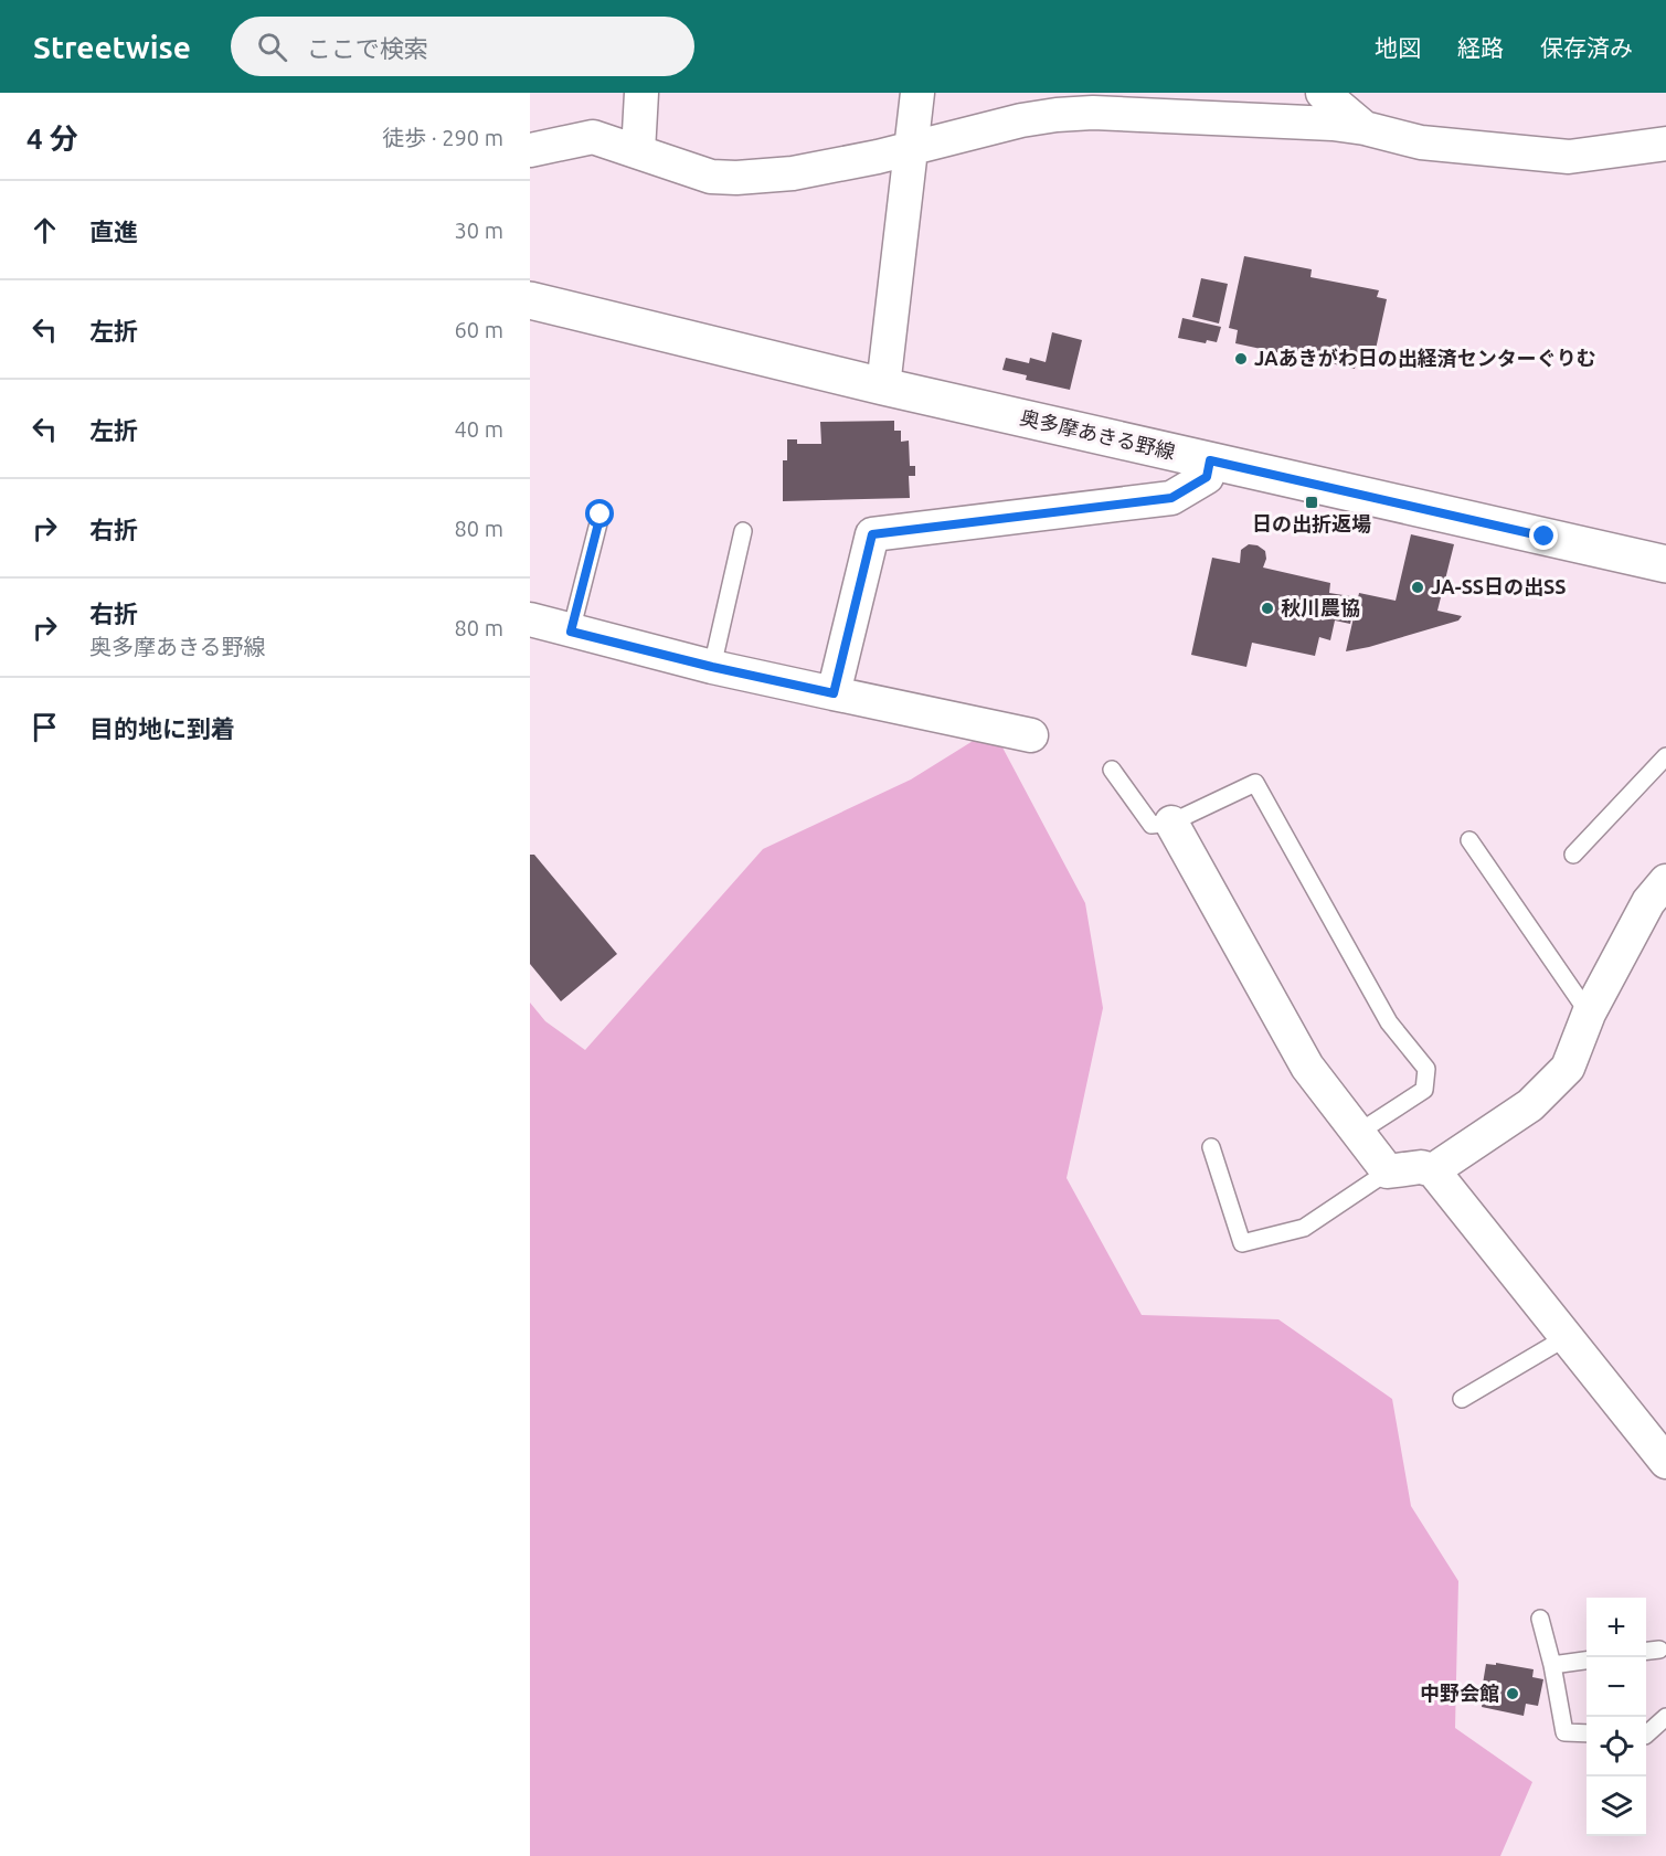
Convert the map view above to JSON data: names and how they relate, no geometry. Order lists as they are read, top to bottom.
{
  "streets": {
    "main road": ["奥多摩あきる野線"]
  },
  "places": {
    "other": [
      "JAあきがわ日の出経済センターぐりむ",
      "JA-SS日の出SS",
      "秋川農協",
      "中野会館"
    ],
    "transit": ["日の出折返場"]
  },
  "page": {
    "header": "Streetwise",
    "search": "ここで検索",
    "nav": ["地図", "経路", "保存済み"],
    "heading": ["4 分", "徒歩 · 290 m"],
    "list": [
      ["直進", "30 m"],
      ["左折", "60 m"],
      ["左折", "40 m"],
      ["右折", "80 m"],
      ["右折", "奥多摩あきる野線", "80 m"],
      "目的地に到着"
    ],
    "map_buttons": ["+", "−"]
  }
}
